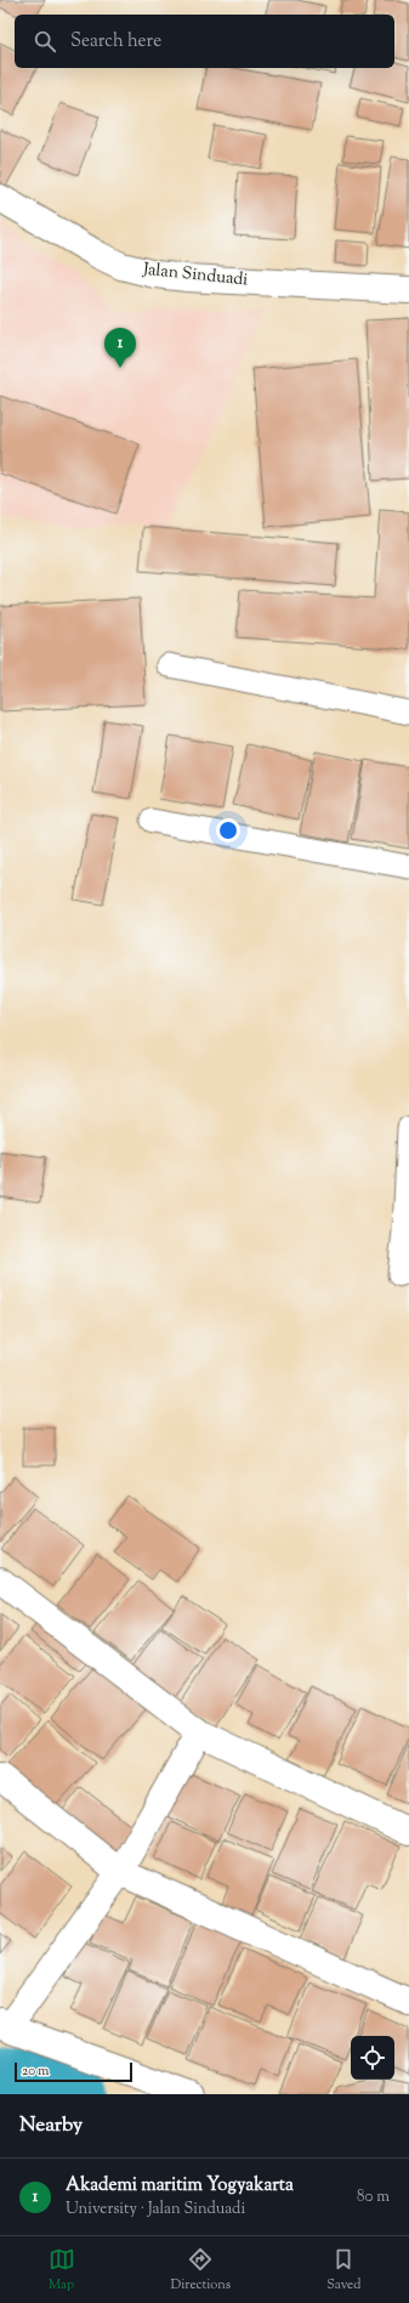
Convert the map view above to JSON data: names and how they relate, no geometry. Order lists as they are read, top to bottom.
{
  "streets": {
    "street": ["Jalan Sinduadi"]
  },
  "scale_bar": "20 m",
  "page": {
    "search": "Search here",
    "pins": "1",
    "scale": "20 m",
    "heading": "Nearby",
    "list": [
      {
        "mark": "1",
        "name": "Akademi maritim Yogyakarta",
        "note": "University · Jalan Sinduadi",
        "value": "80 m"
      }
    ],
    "nav": ["Map", "Directions", "Saved"]
  }
}
